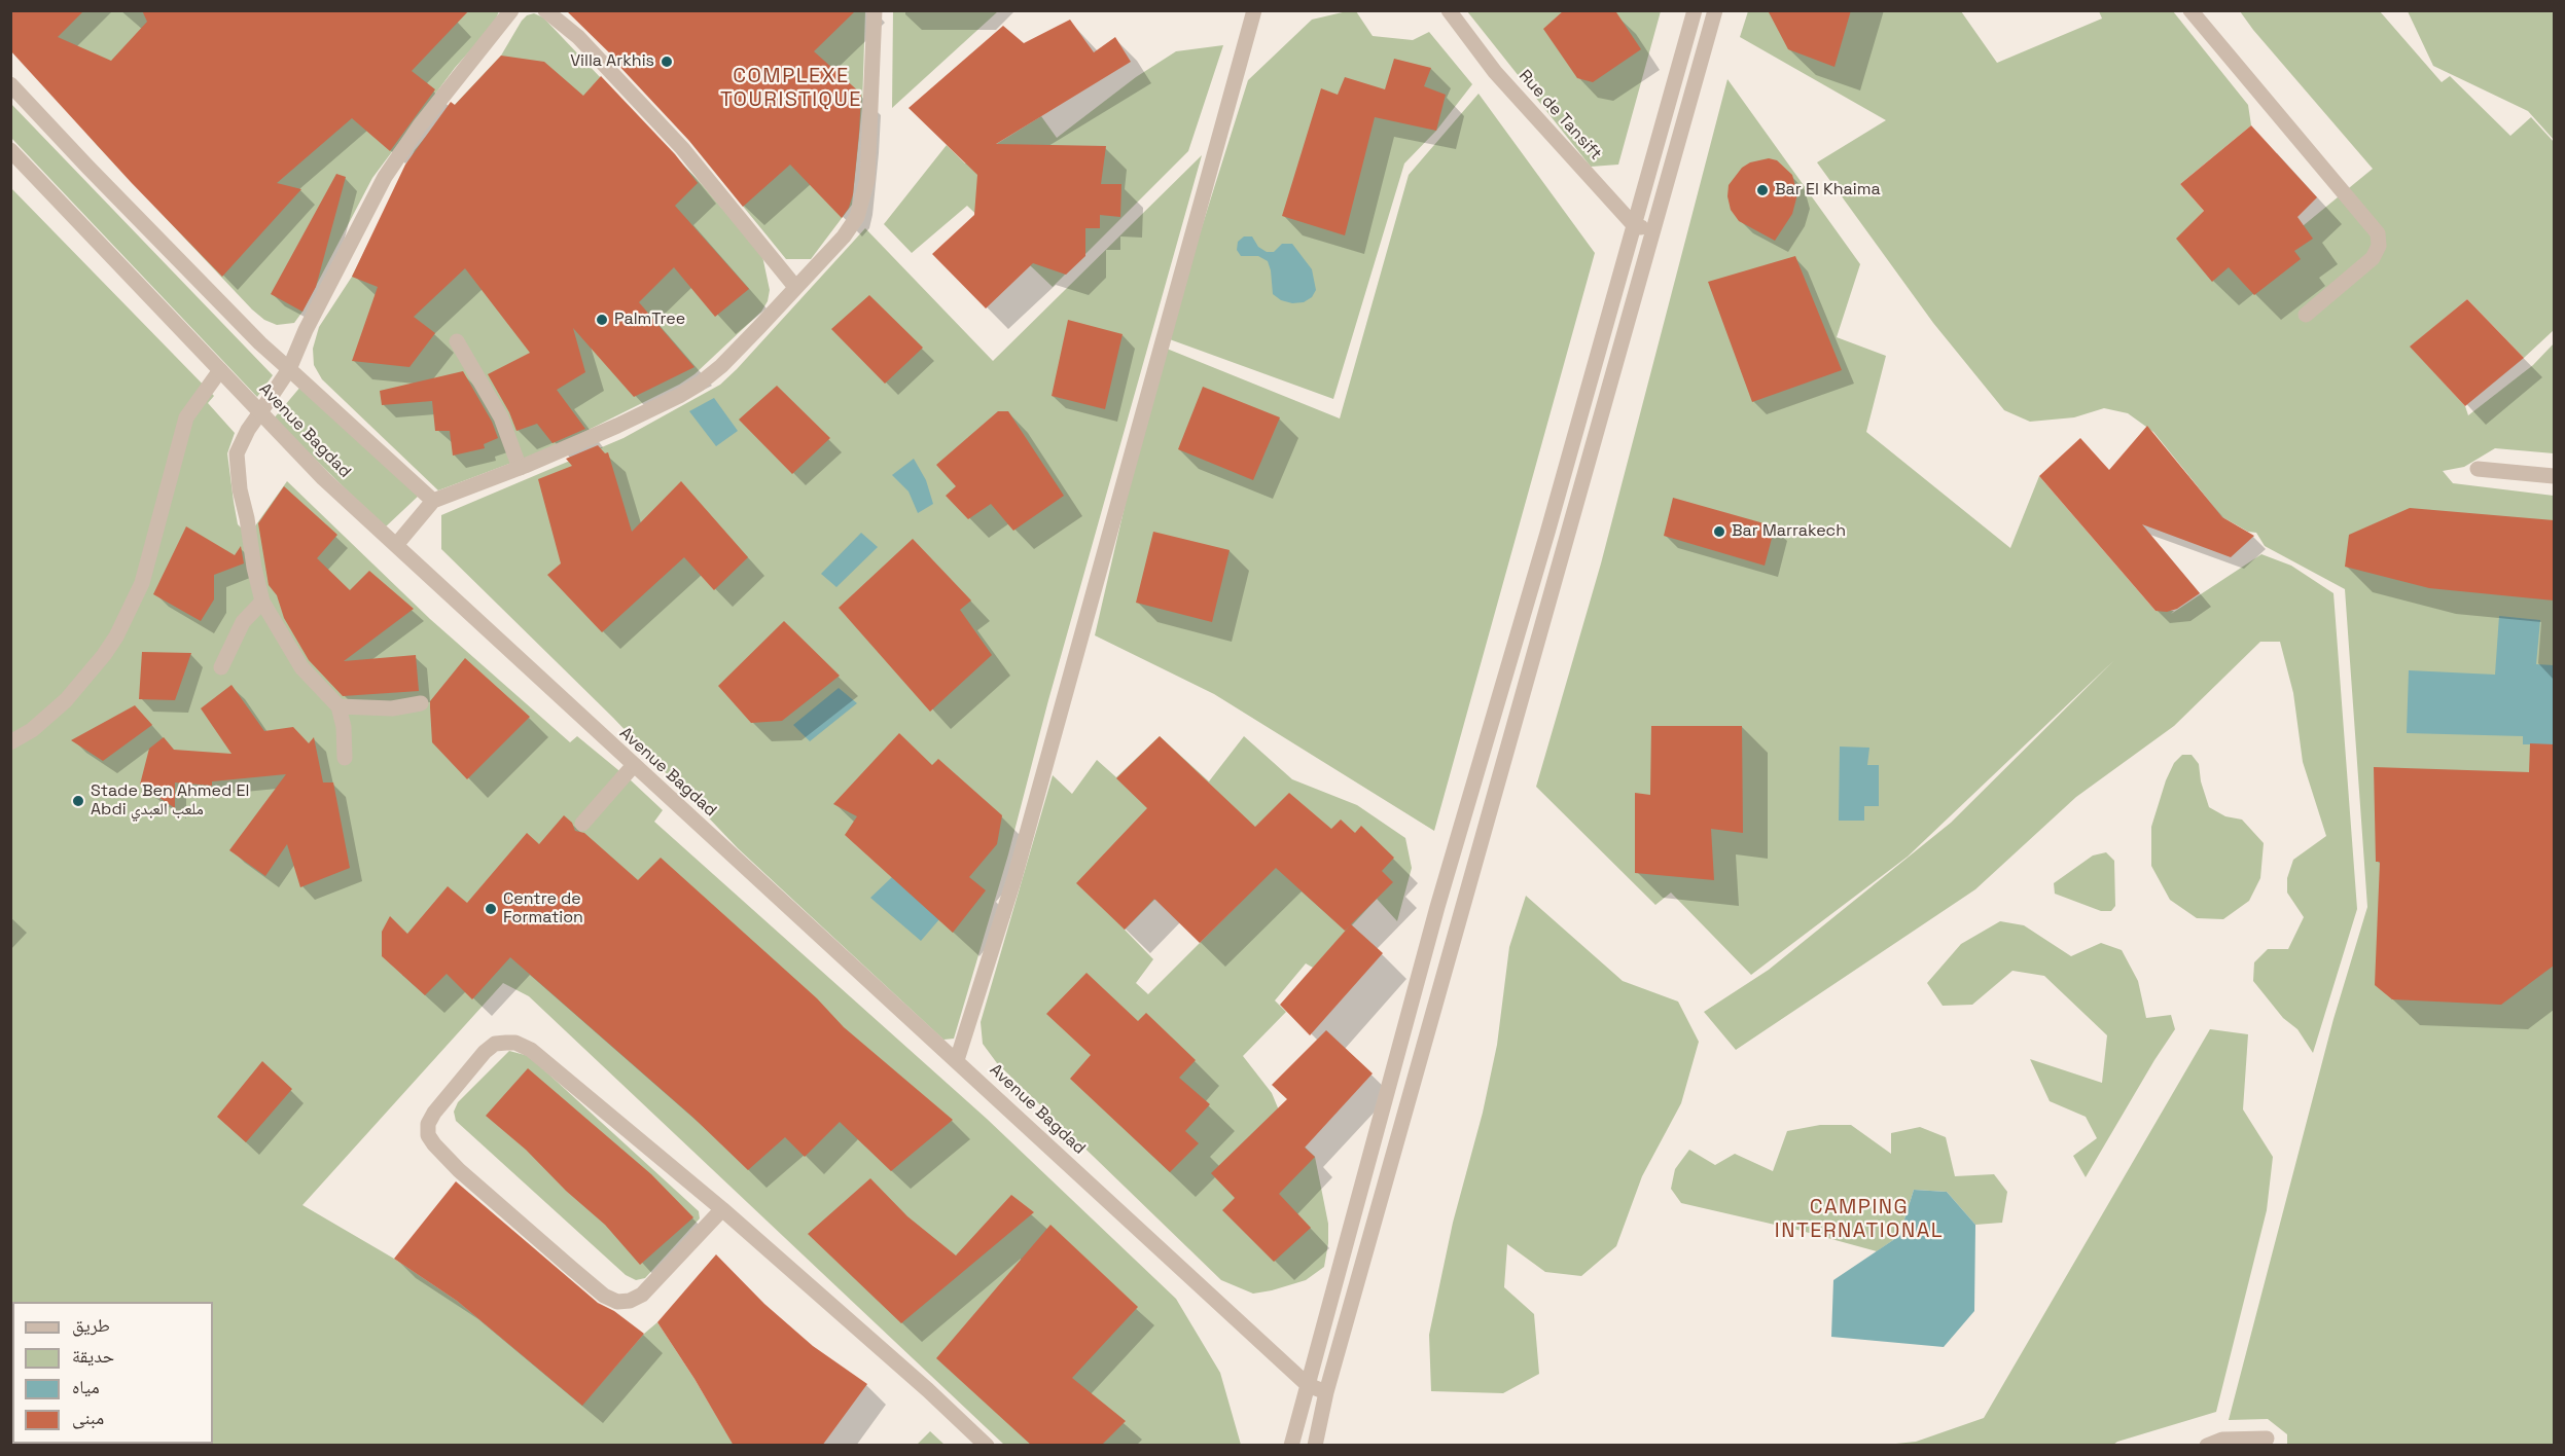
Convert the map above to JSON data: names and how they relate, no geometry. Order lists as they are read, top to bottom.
{
  "streets": {
    "street": ["Rue de Tansift", "Avenue Bagdad"]
  },
  "districts": ["COMPLEXE TOURISTIQUE", "CAMPING INTERNATIONAL"],
  "places": [
    "Villa Arkhis",
    "Bar El Khaima",
    "PalmTree",
    "Bar Marrakech",
    "Stade Ben Ahmed El Abdi ملعب العبدي",
    "Centre de Formation"
  ],
  "legend": [
    "طريق",
    "حديقة",
    "مياه",
    "مبنى"
  ]
}
